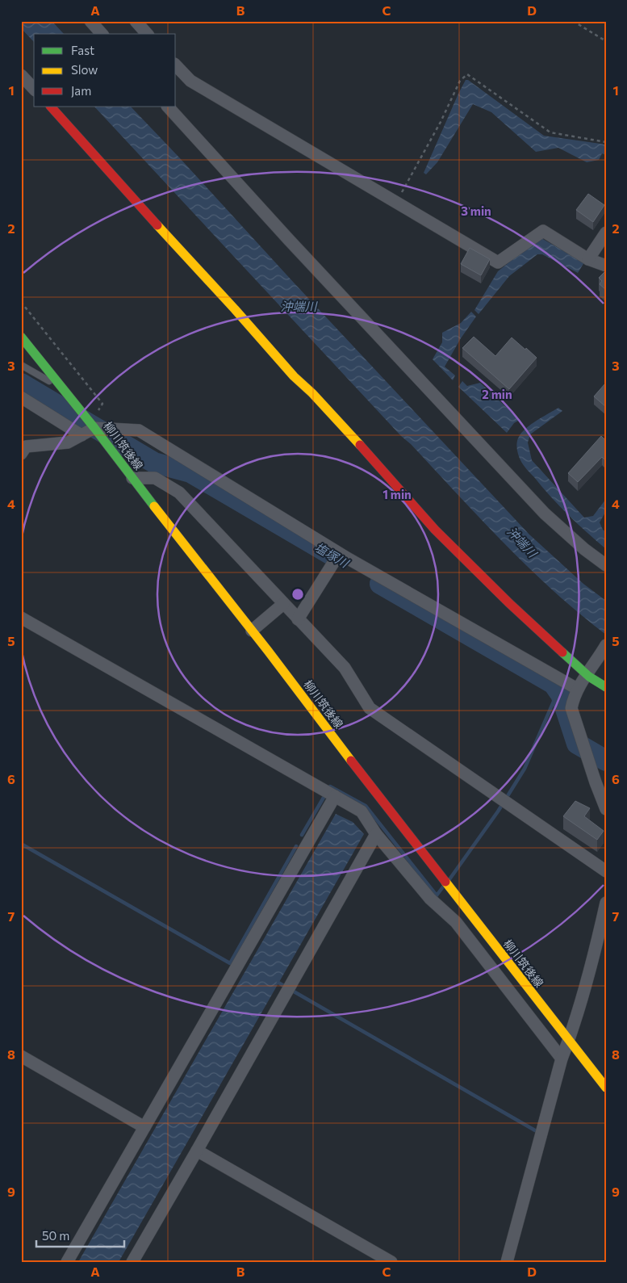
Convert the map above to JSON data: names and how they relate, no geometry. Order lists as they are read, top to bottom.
{
  "streets": {
    "main road": ["柳川筑後線"]
  },
  "water": ["沖端川", "塩塚川"],
  "legend": ["Fast", "Slow", "Jam"],
  "scale_bar": "50 m",
  "grid": {
    "columns": [
      "A",
      "B",
      "C",
      "D"
    ],
    "rows": [
      "1",
      "2",
      "3",
      "4",
      "5",
      "6",
      "7",
      "8",
      "9"
    ]
  },
  "rings": ["3 min", "2 min", "1 min"]
}
